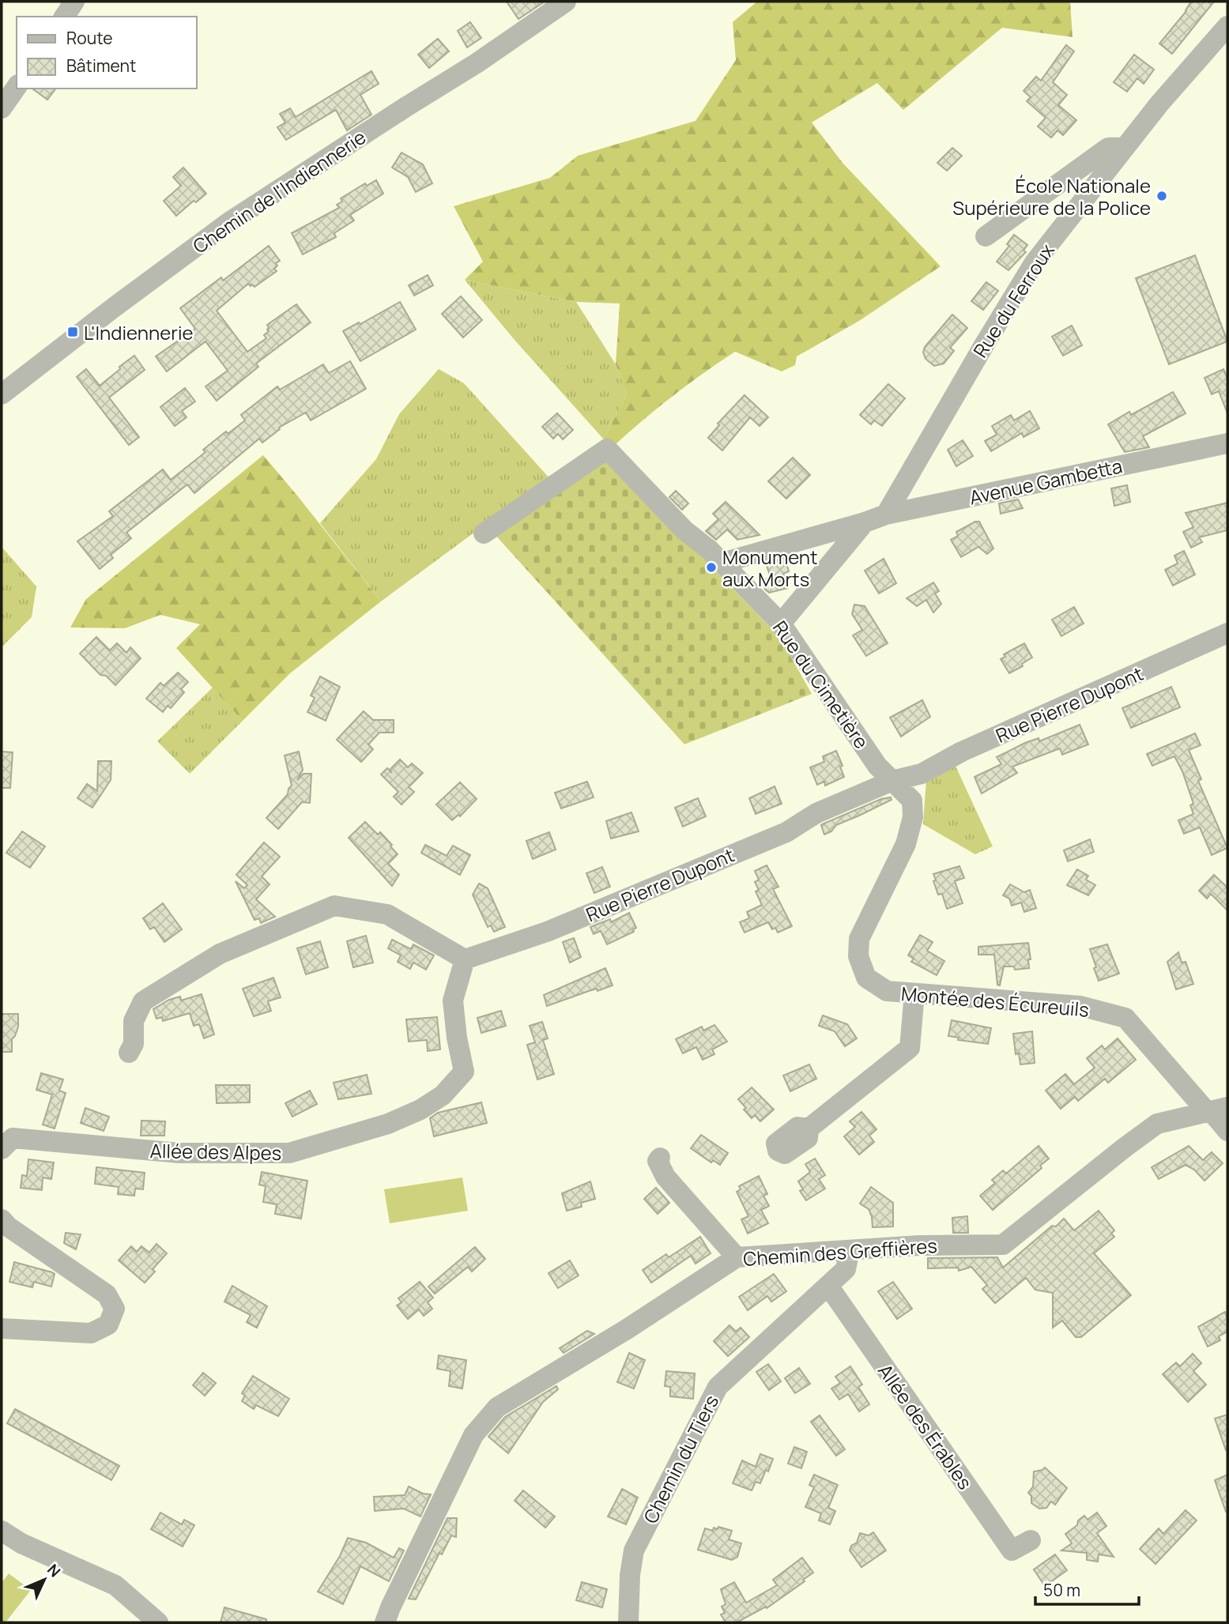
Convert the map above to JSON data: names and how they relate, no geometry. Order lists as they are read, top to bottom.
{
  "streets": {
    "street": [
      "Chemin de l'Indiennerie",
      "Rue du Ferroux",
      "Avenue Gambetta",
      "Rue du Cimetière",
      "Rue Pierre Dupont",
      "Montée des Écureuils",
      "Allée des Alpes",
      "Chemin des Greffières",
      "Allée des Érables",
      "Chemin du Tiers"
    ]
  },
  "crossings": [
    ["Rue du Ferroux", "Avenue Gambetta"],
    ["Avenue Gambetta", "Rue du Cimetière"],
    ["Rue du Cimetière", "Rue Pierre Dupont"],
    ["Rue du Cimetière", "Montée des Écureuils"],
    ["Rue Pierre Dupont", "Montée des Écureuils"],
    ["Rue Pierre Dupont", "Allée des Alpes"],
    ["Montée des Écureuils", "Chemin des Greffières"],
    ["Chemin des Greffières", "Chemin du Tiers"],
    ["Allée des Érables", "Chemin du Tiers"]
  ],
  "places": {
    "other": ["École Nationale Supérieure de la Police", "Monument aux Morts"],
    "transit": ["L'Indiennerie"]
  },
  "legend": ["Route", "Bâtiment"],
  "scale_bar": "50 m",
  "north": "top right"
}
